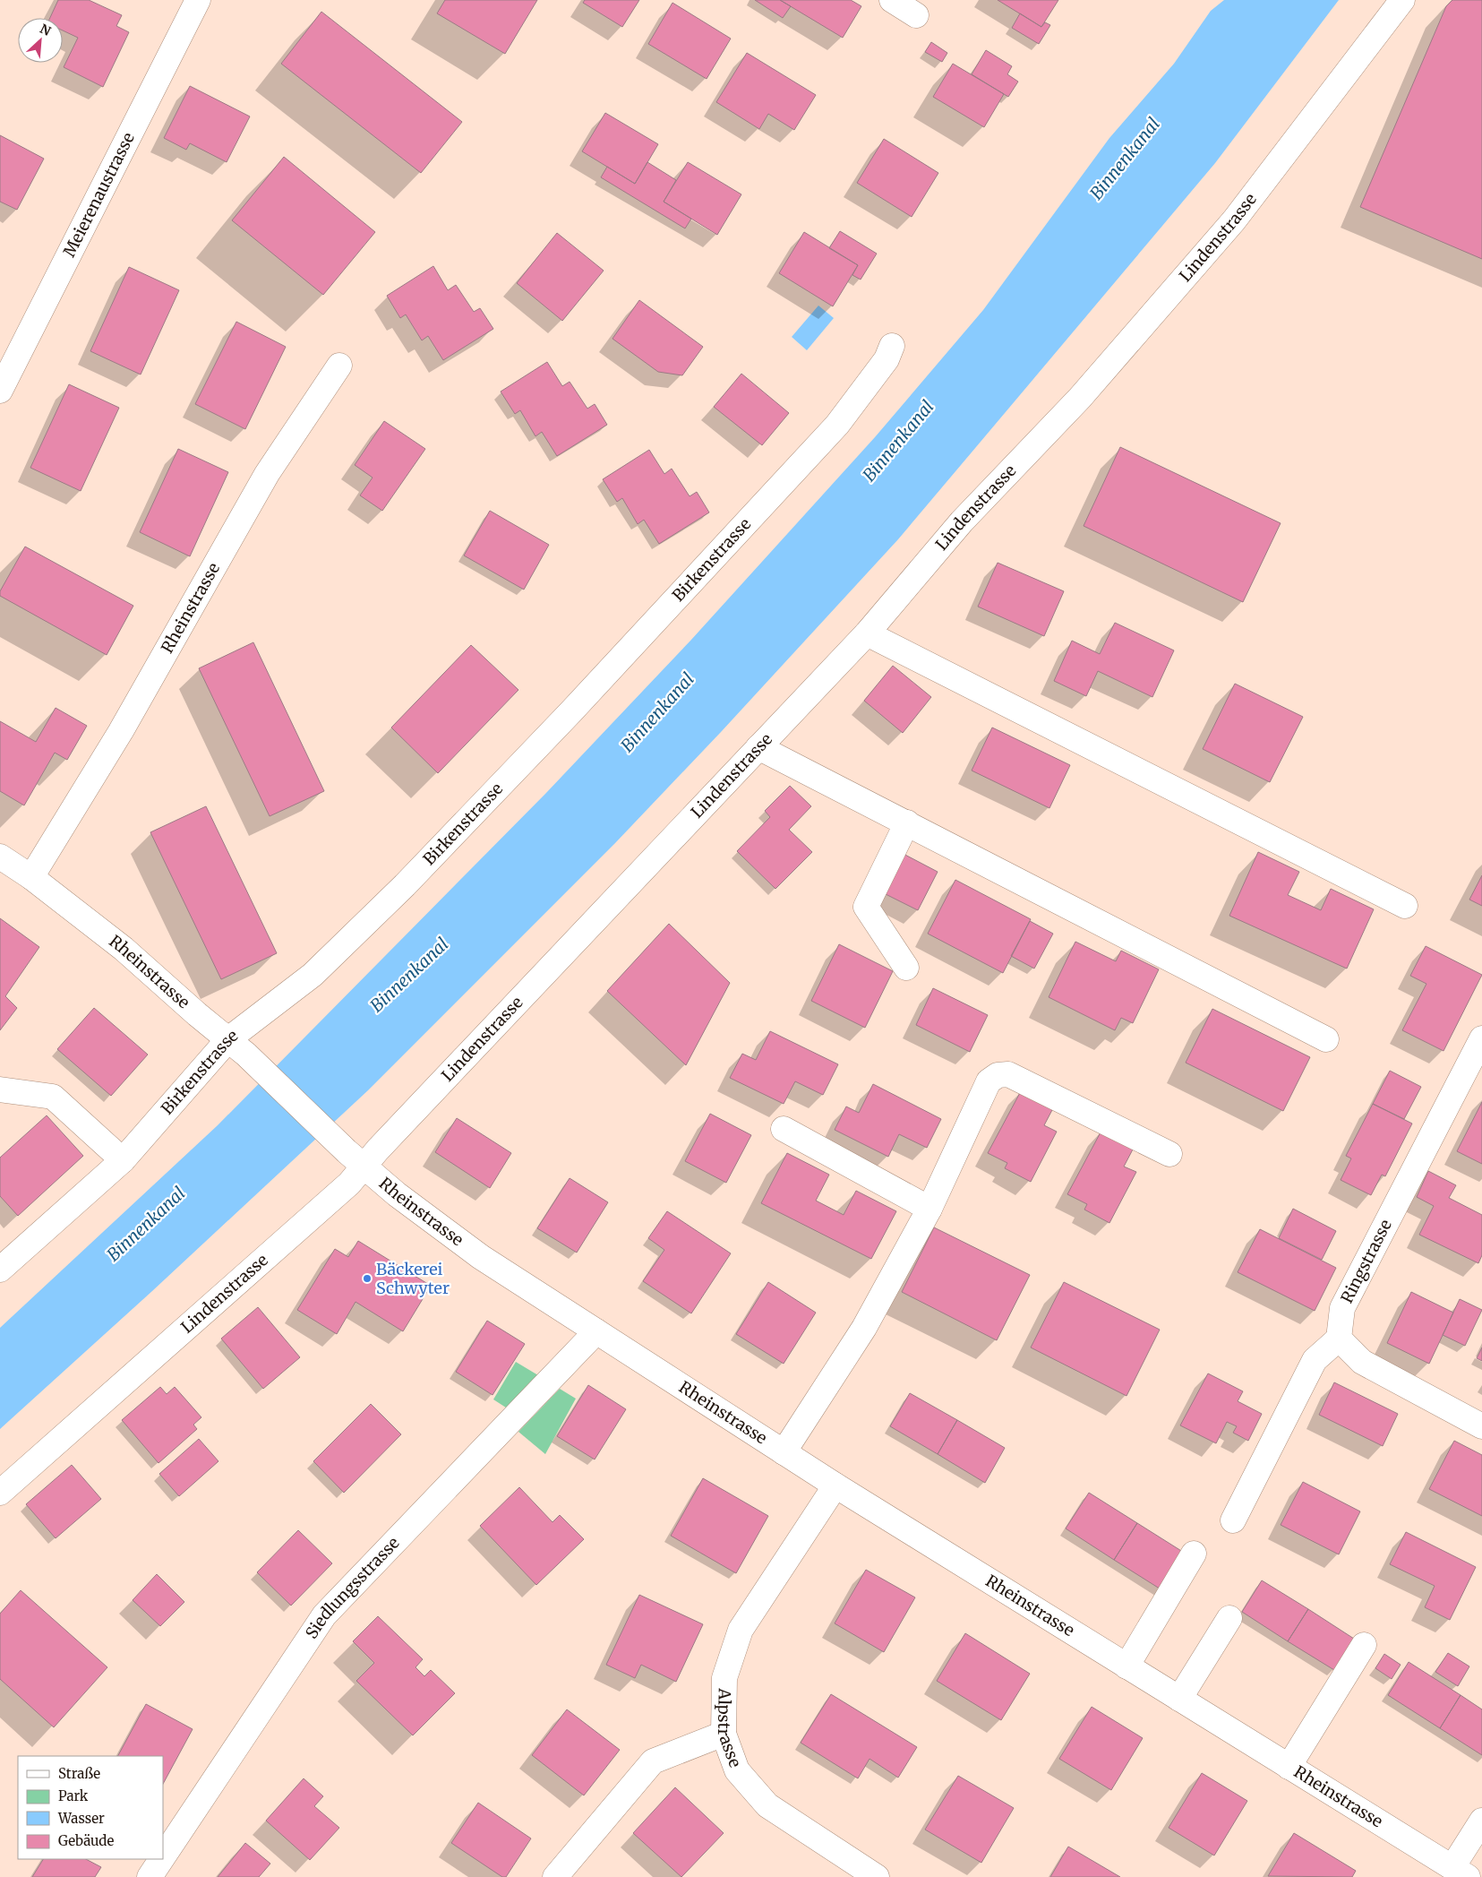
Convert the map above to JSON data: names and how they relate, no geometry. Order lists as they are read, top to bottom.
{
  "streets": {
    "street": [
      "Meierenaustrasse",
      "Lindenstrasse",
      "Birkenstrasse",
      "Rheinstrasse",
      "Ringstrasse",
      "Siedlungsstrasse",
      "Alpstrasse"
    ]
  },
  "crossings": [
    ["Lindenstrasse", "Rheinstrasse"],
    ["Birkenstrasse", "Rheinstrasse"],
    ["Rheinstrasse", "Siedlungsstrasse"],
    ["Rheinstrasse", "Alpstrasse"]
  ],
  "water": ["Binnenkanal"],
  "places": ["Bäckerei Schwyter"],
  "legend": [
    "Straße",
    "Park",
    "Wasser",
    "Gebäude"
  ],
  "north": "top right"
}
